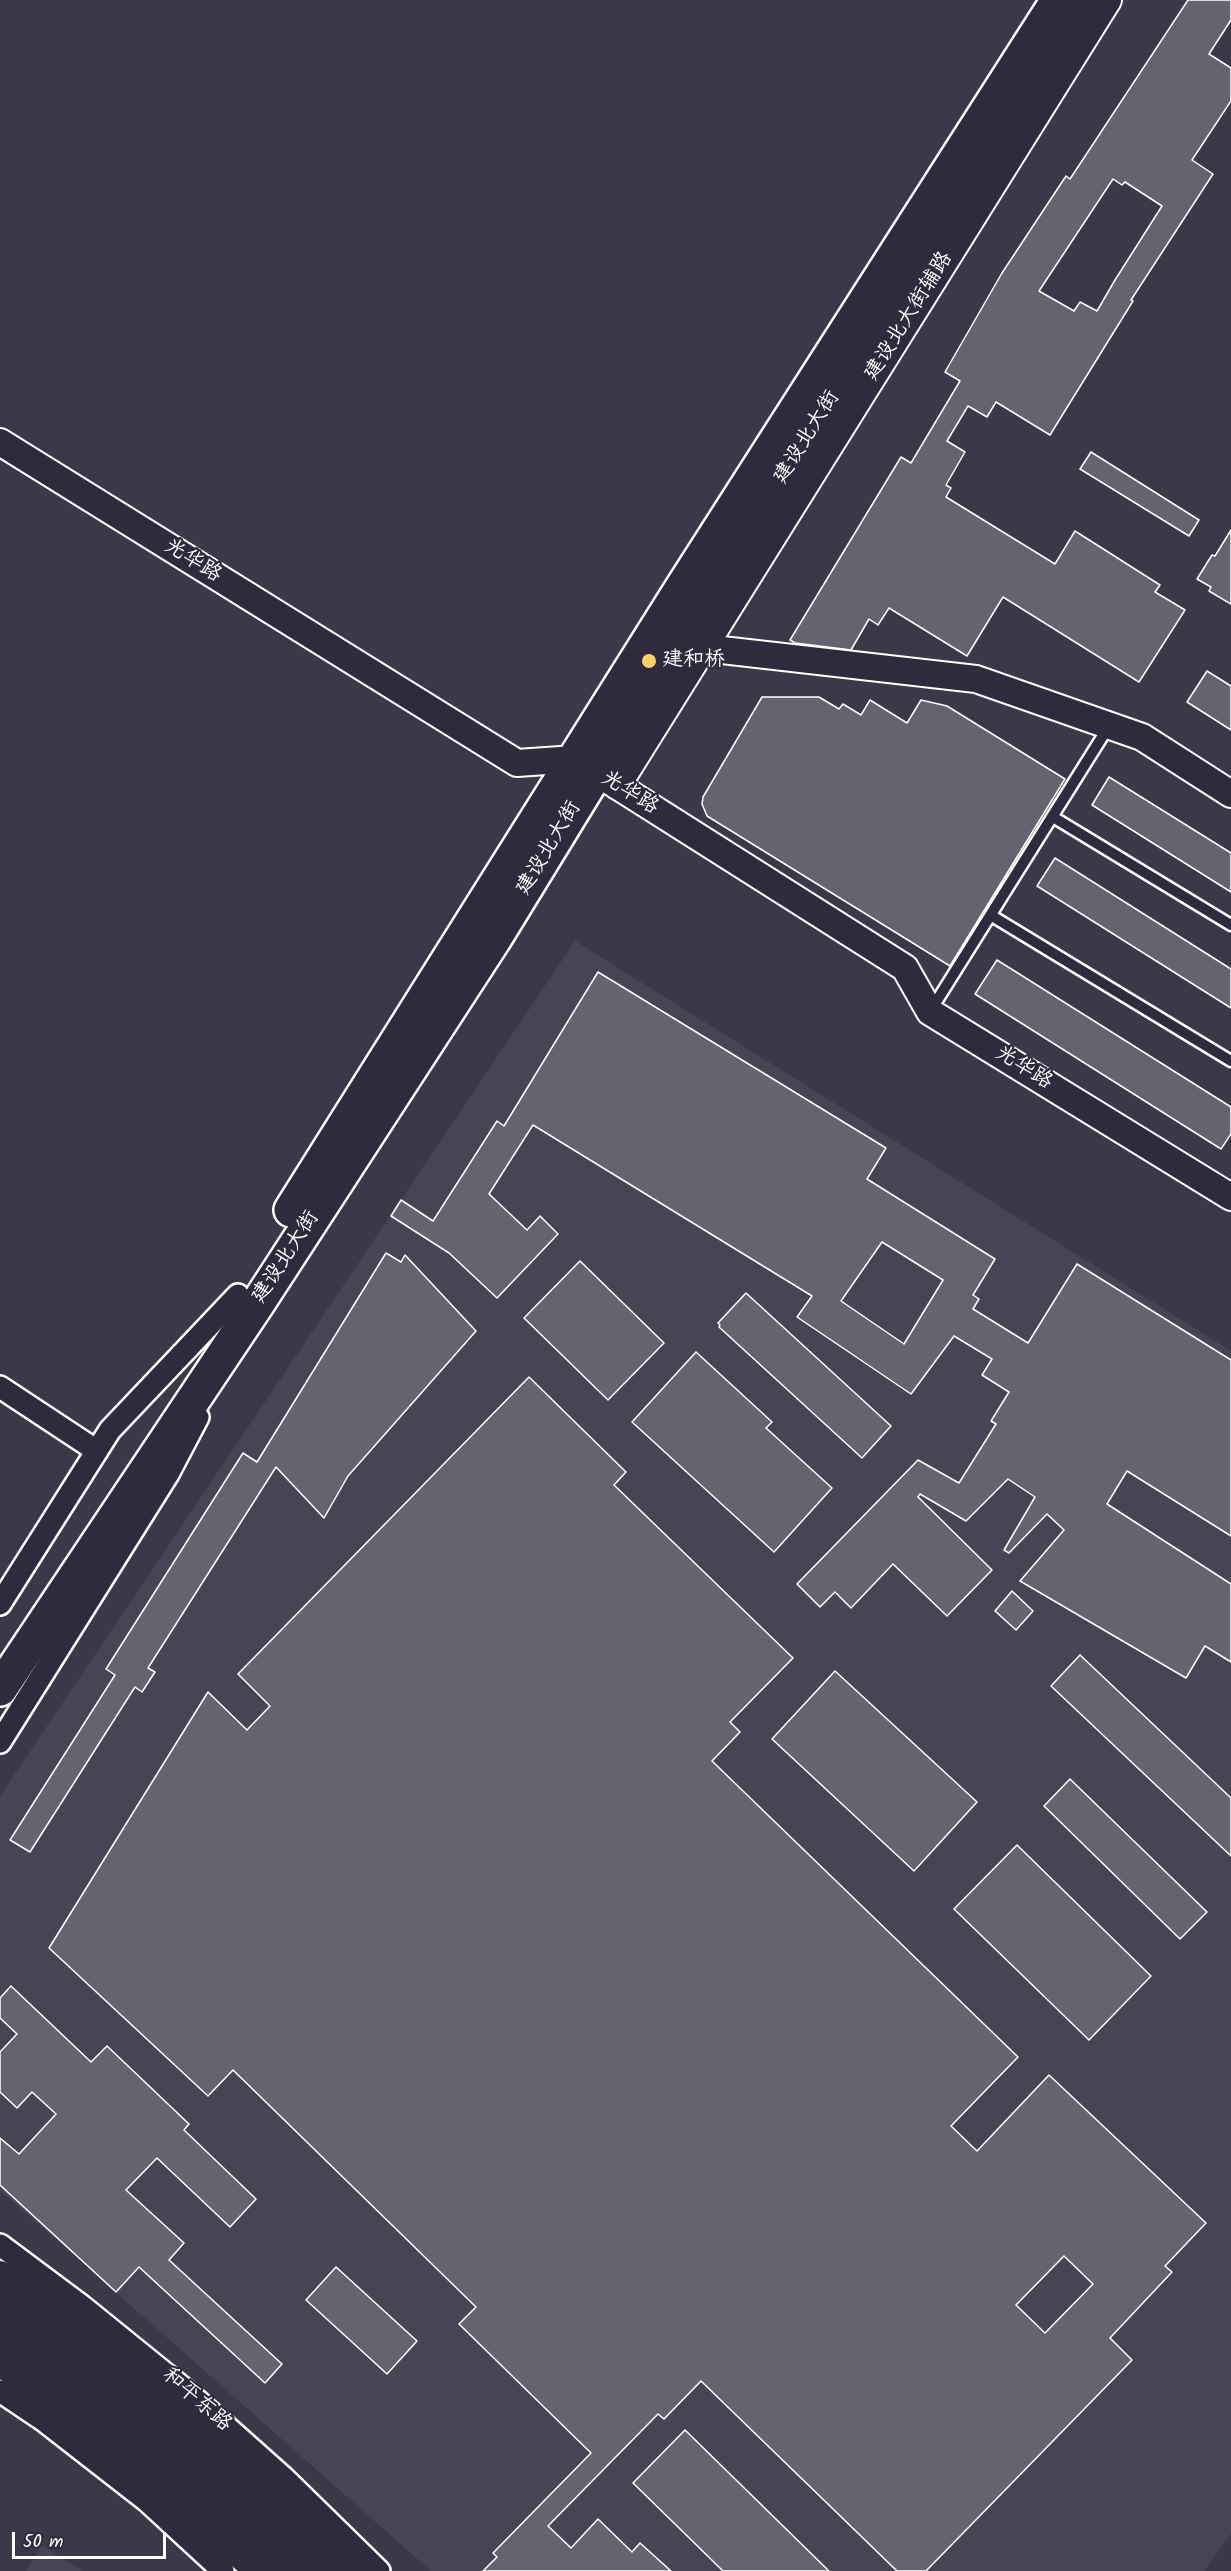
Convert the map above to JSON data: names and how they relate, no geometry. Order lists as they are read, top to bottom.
{
  "streets": {
    "main road": ["建设北大街", "和平东路"],
    "street": ["建设北大街辅路", "光华路"]
  },
  "crossings": [
    ["建设北大街辅路", "建设北大街"],
    ["建设北大街", "光华路"]
  ],
  "places": ["建和桥"],
  "scale_bar": "50 m"
}
